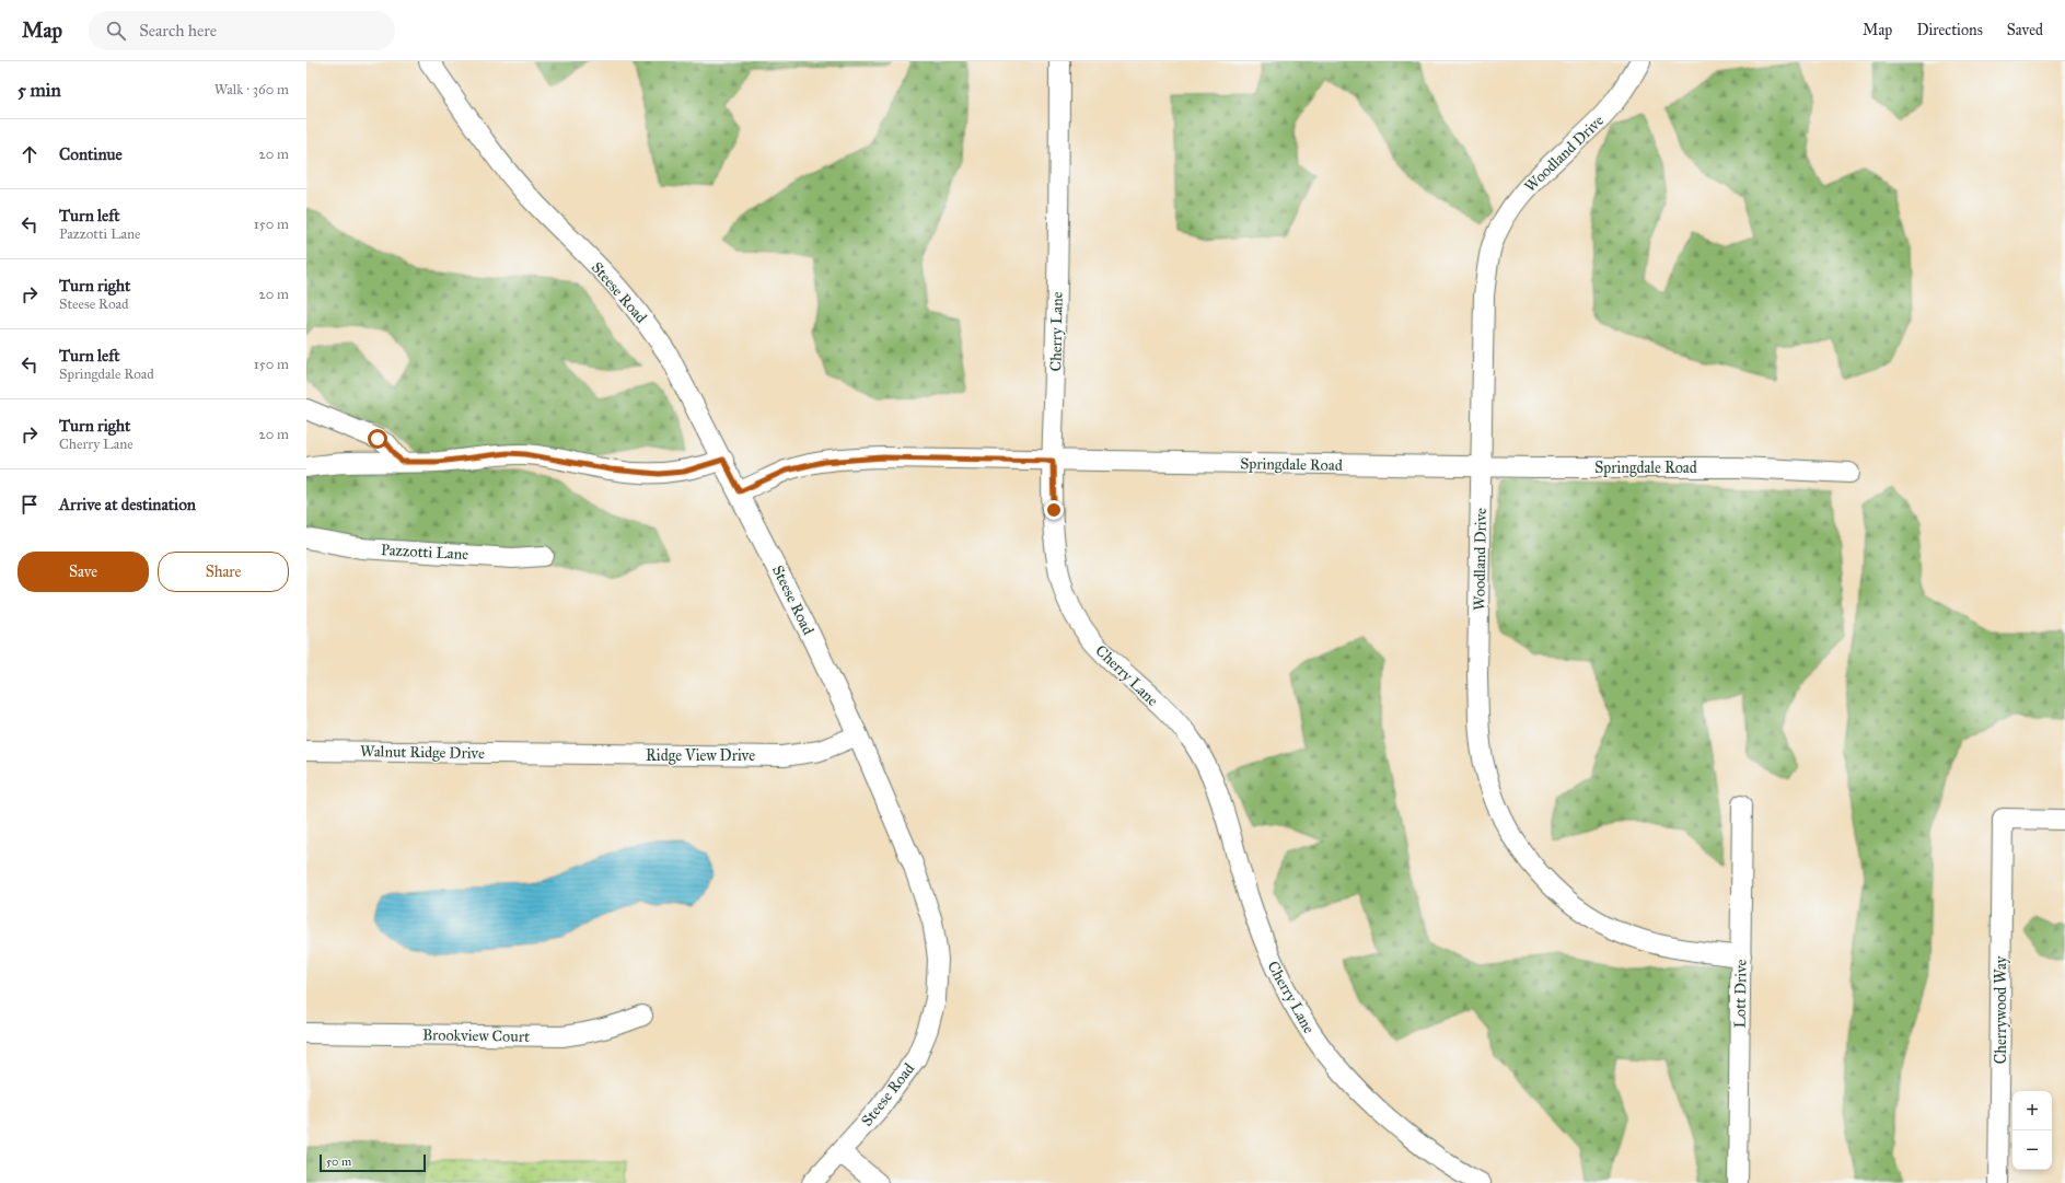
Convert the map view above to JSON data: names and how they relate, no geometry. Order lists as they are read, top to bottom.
{
  "streets": {
    "street": [
      "Woodland Drive",
      "Steese Road",
      "Cherry Lane",
      "Springdale Road",
      "Pazzotti Lane",
      "Walnut Ridge Drive",
      "Ridge View Drive",
      "Lott Drive",
      "Cherrywood Way",
      "Brookview Court"
    ]
  },
  "crossings": [
    ["Woodland Drive", "Springdale Road"],
    ["Woodland Drive", "Lott Drive"],
    ["Steese Road", "Springdale Road"],
    ["Steese Road", "Ridge View Drive"],
    ["Cherry Lane", "Springdale Road"],
    ["Walnut Ridge Drive", "Ridge View Drive"]
  ],
  "scale_bar": "50 m",
  "page": {
    "header": "Map",
    "search": "Search here",
    "nav": ["Map", "Directions", "Saved"],
    "heading": ["5 min", "Walk · 360 m"],
    "list": [
      ["Continue", "20 m"],
      ["Turn left", "Pazzotti Lane", "150 m"],
      ["Turn right", "Steese Road", "20 m"],
      ["Turn left", "Springdale Road", "150 m"],
      ["Turn right", "Cherry Lane", "20 m"],
      "Arrive at destination"
    ],
    "buttons": ["Save", "Share"],
    "map_buttons": ["+", "−"],
    "scale": "50 m"
  }
}
